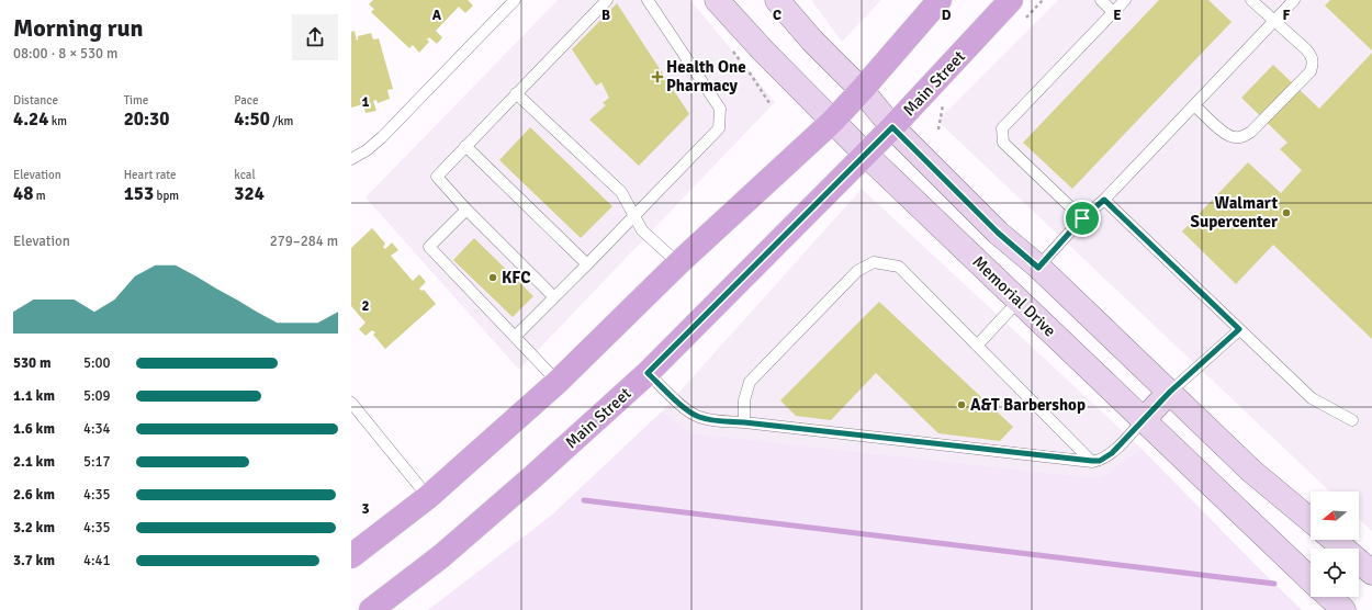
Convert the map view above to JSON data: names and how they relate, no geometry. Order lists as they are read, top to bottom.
{
  "streets": {
    "main road": ["Main Street"],
    "street": ["Memorial Drive"]
  },
  "crossings": [
    ["Main Street", "Memorial Drive"]
  ],
  "places": {
    "health": ["Health One Pharmacy"],
    "other": ["Walmart Supercenter", "KFC", "A&T Barbershop"]
  },
  "north": "left",
  "page": {
    "heading": ["Morning run", "08:00 · 8 × 530 m"],
    "stats": [
      ["Distance", "4.24 km"],
      ["Time", "20:30"],
      ["Pace", "4:50 /km"],
      ["Elevation", "48 m"],
      ["Heart rate", "153 bpm"],
      ["kcal", "324"]
    ],
    "chart": ["Elevation", "279–284 m"],
    "list": [
      {
        "name": "530 m",
        "note": "5:00"
      },
      {
        "name": "1.1 km",
        "note": "5:09"
      },
      {
        "name": "1.6 km",
        "note": "4:34"
      },
      {
        "name": "2.1 km",
        "note": "5:17"
      },
      {
        "name": "2.6 km",
        "note": "4:35"
      },
      {
        "name": "3.2 km",
        "note": "4:35"
      },
      {
        "name": "3.7 km",
        "note": "4:41"
      }
    ]
  },
  "grid": {
    "columns": [
      "A",
      "B",
      "C",
      "D",
      "E",
      "F"
    ],
    "rows": ["1", "2", "3"]
  }
}
